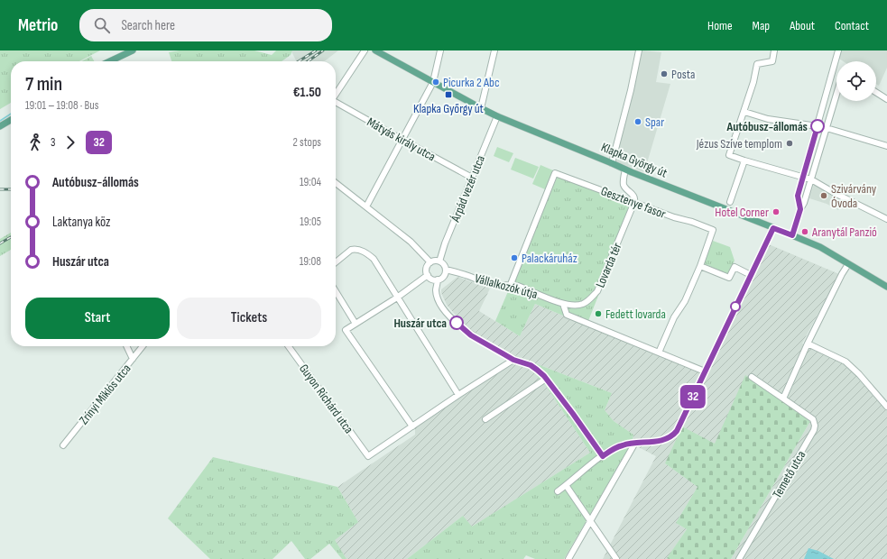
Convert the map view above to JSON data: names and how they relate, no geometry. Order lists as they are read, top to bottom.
{
  "streets": {
    "main road": ["Klapka György út"],
    "street": [
      "Mátyás király utca",
      "Árpád vezér utca",
      "Gesztenye fasor",
      "Lovarda tér",
      "Vállalkozók útja",
      "Zrínyi Miklós utca",
      "Guyon Richárd utca",
      "Temető utca"
    ]
  },
  "crossings": [
    ["Mátyás király utca", "Árpád vezér utca"],
    ["Klapka György út", "Árpád vezér utca"],
    ["Árpád vezér utca", "Vállalkozók útja"],
    ["Gesztenye fasor", "Lovarda tér"],
    ["Gesztenye fasor", "Vállalkozók útja"],
    ["Lovarda tér", "Vállalkozók útja"]
  ],
  "places": {
    "other": [
      "Posta",
      "Picurka 2 Abc",
      "Spar",
      "Autóbusz-állomás",
      "Jézus Szíve templom",
      "Szivárvány Óvoda",
      "Hotel Corner",
      "Aranytál Panzió",
      "Palackáruház",
      "Fedett lovarda",
      "Huszár utca"
    ],
    "transit": ["Klapka Győrgy út"]
  },
  "lines": ["bus line 32"],
  "page": {
    "header": "Metrio",
    "search": "Search here",
    "nav": [
      "Home",
      "Map",
      "About",
      "Contact"
    ],
    "on_map": "32",
    "heading": ["7 min", "19:01 – 19:08 · Bus", "€1.50"],
    "legs": ["3", "32", "2 stops"],
    "list": [
      {
        "name": "Autóbusz-állomás",
        "value": "19:04"
      },
      {
        "name": "Laktanya köz",
        "value": "19:05"
      },
      {
        "name": "Huszár utca",
        "value": "19:08"
      }
    ],
    "buttons": ["Start", "Tickets"]
  }
}
